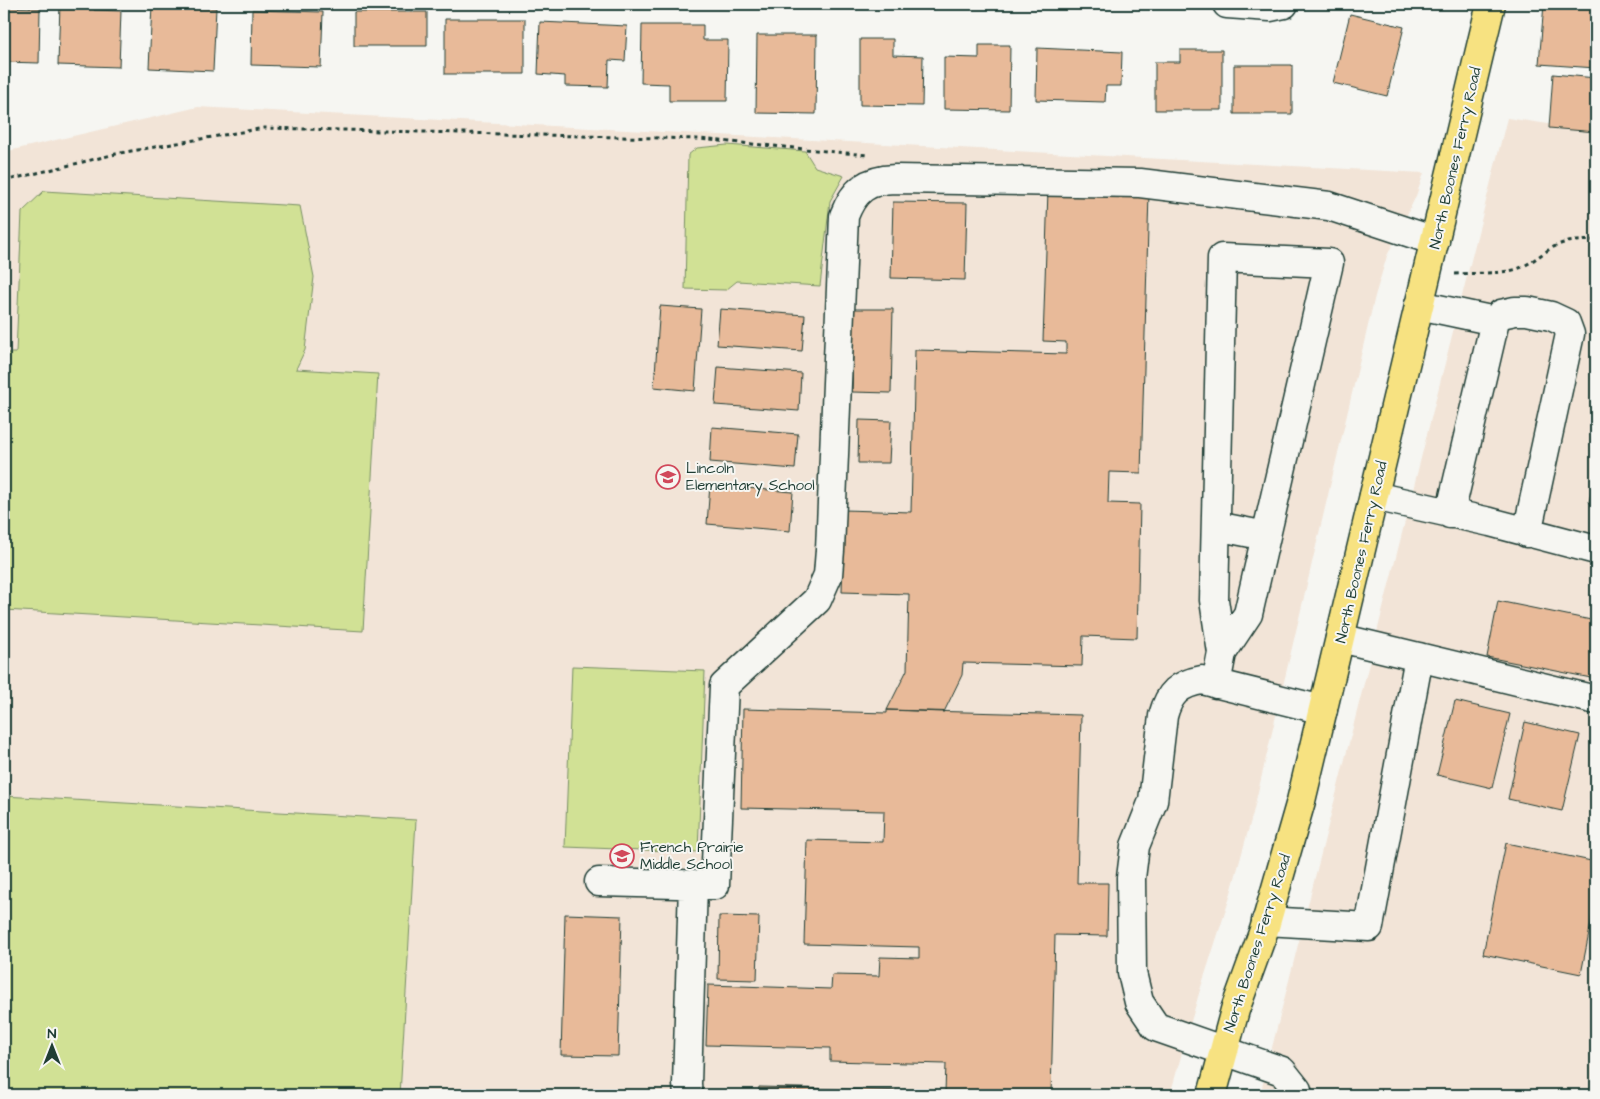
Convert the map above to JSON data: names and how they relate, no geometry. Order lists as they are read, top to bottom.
{
  "streets": {
    "main road": ["North Boones Ferry Road"]
  },
  "places": {
    "school or university": ["Lincoln Elementary School", "French Prairie Middle School"]
  },
  "north": "top"
}
